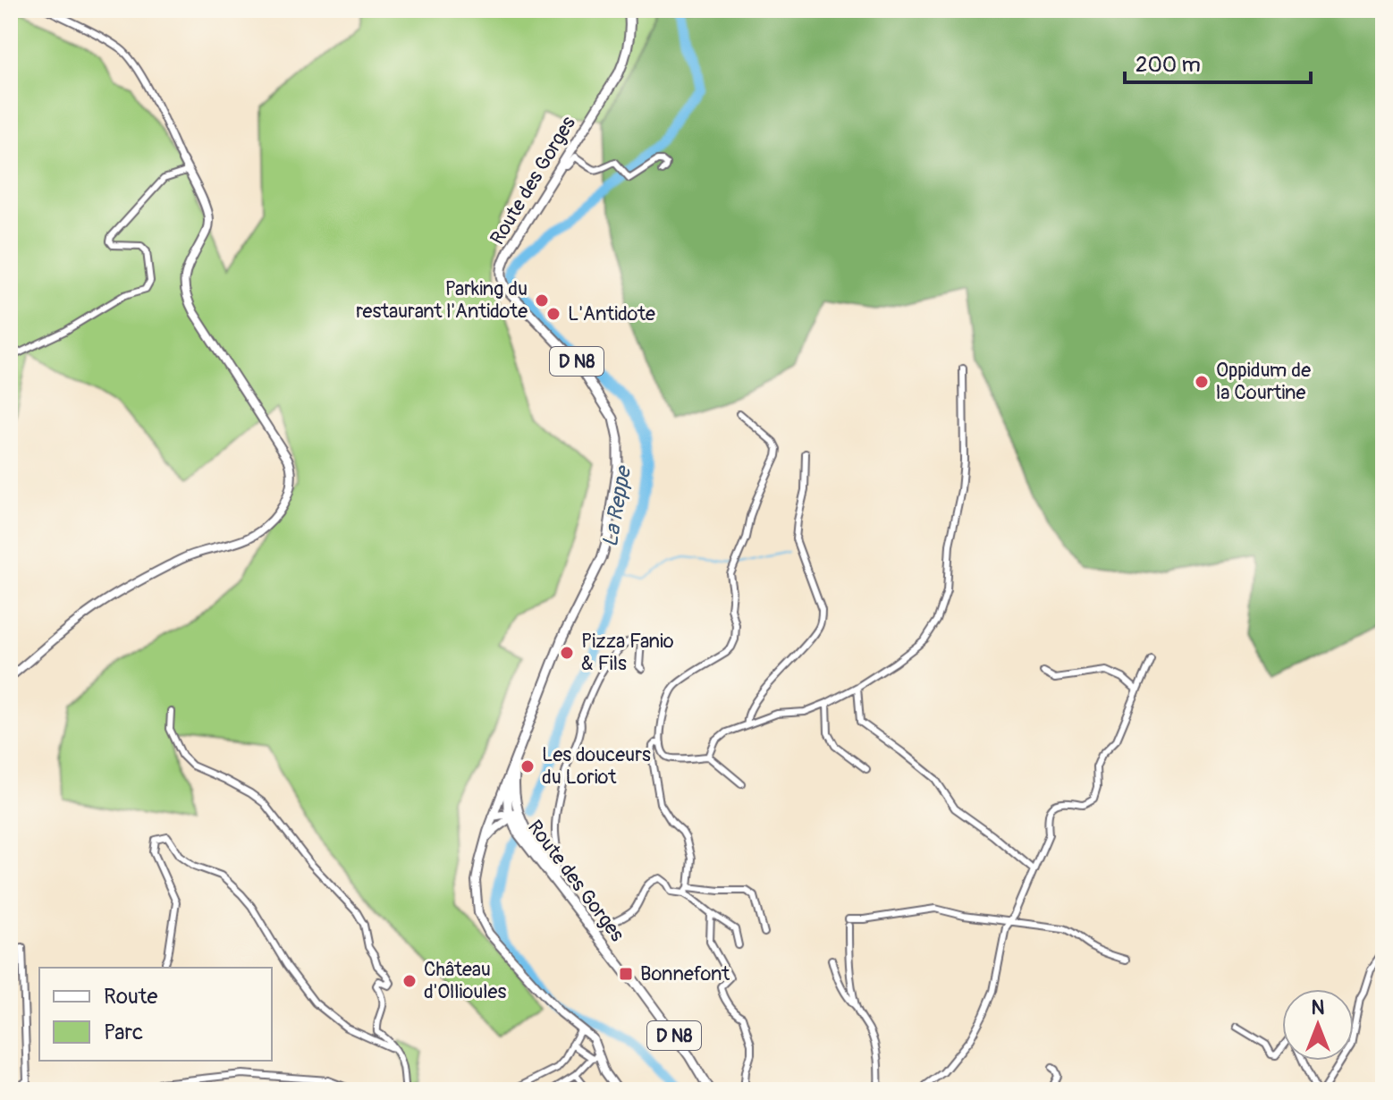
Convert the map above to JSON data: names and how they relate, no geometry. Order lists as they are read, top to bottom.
{
  "streets": {
    "main road": ["Route des Gorges", "D N8"]
  },
  "water": ["La Reppe"],
  "places": {
    "other": [
      "Parking du restaurant l'Antidote",
      "L'Antidote",
      "Oppidum de la Courtine",
      "Pizza Fanio & Fils",
      "Les douceurs du Loriot",
      "Château d'Ollioules"
    ],
    "transit": ["Bonnefont"]
  },
  "legend": ["Route", "Parc"],
  "scale_bar": "200 m",
  "north": "top"
}
